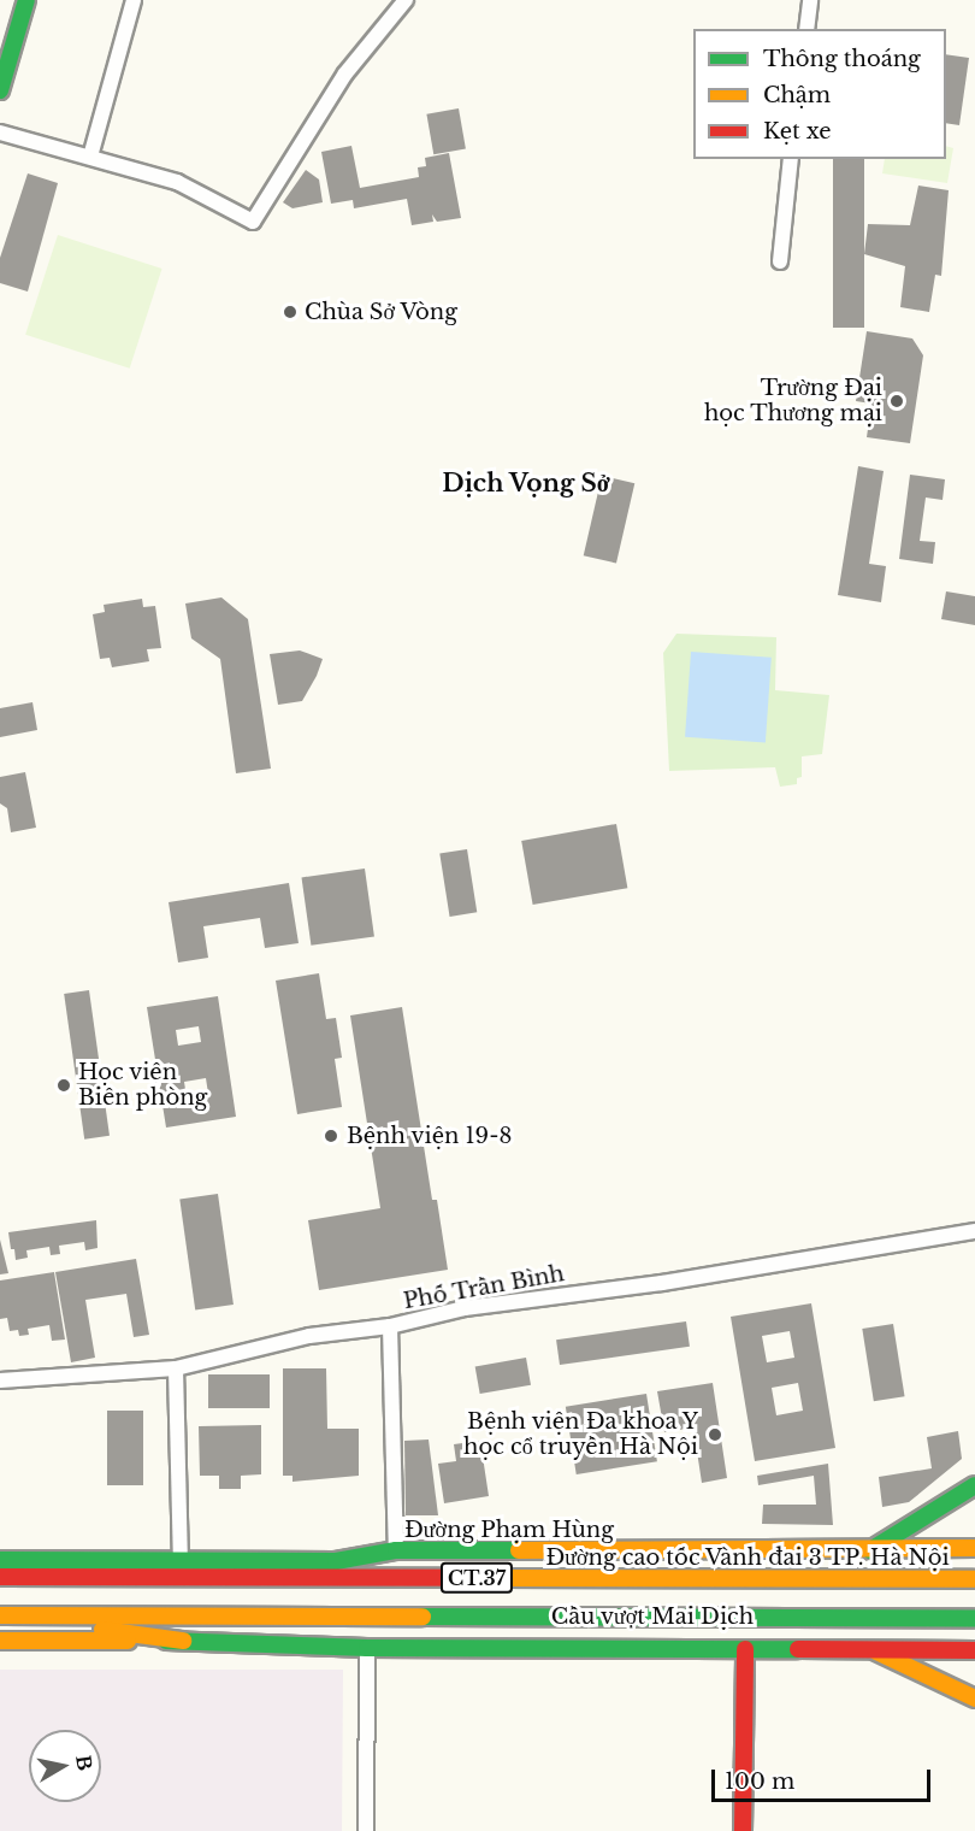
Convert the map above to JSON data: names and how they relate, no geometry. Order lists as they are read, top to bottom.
{
  "streets": {
    "main road": [
      "Đường Phạm Hùng",
      "Đường cao tốc Vành đai 3 TP. Hà Nội",
      "CT.37",
      "Cầu vượt Mai Dịch"
    ],
    "street": ["Phố Trần Bình"]
  },
  "districts": ["Dịch Vọng Sở"],
  "places": [
    "Chùa Sở Vòng",
    "Trường Đại học Thương mại",
    "Học viện Biên phòng",
    "Bệnh viện 19-8",
    "Bệnh viện Đa khoa Y học cổ truyền Hà Nội"
  ],
  "legend": ["Thông thoáng", "Chậm", "Kẹt xe"],
  "scale_bar": "100 m",
  "north": "right"
}
